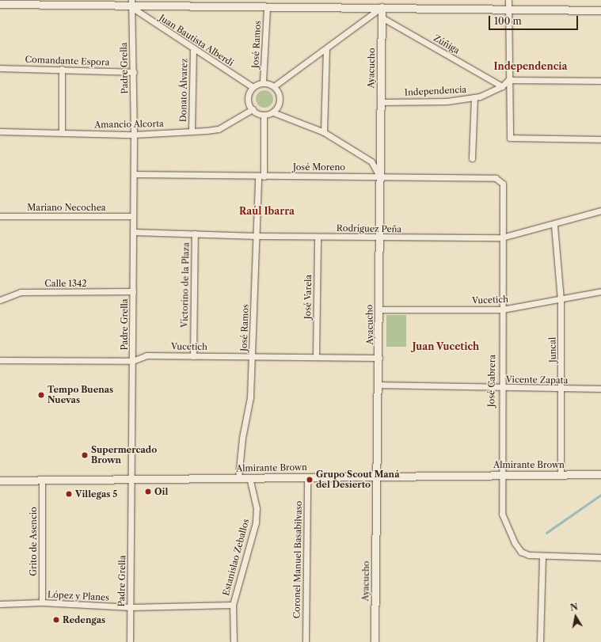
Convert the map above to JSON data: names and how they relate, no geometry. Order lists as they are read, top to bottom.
{
  "streets": {
    "main road": ["Ayacucho", "Almirante Brown"],
    "street": [
      "Juan Bautista Alberdi",
      "José Ramos",
      "Zúñiga",
      "Comandante Espora",
      "Padre Grella",
      "Donato Álvarez",
      "Independencia",
      "Amancio Alcorta",
      "José Moreno",
      "Mariano Necochea",
      "Rodríguez Peña",
      "Calle 1342",
      "Victorino de la Plaza",
      "José Varela",
      "Vucetich",
      "Juncal",
      "Vicente Zapata",
      "José Cabrera",
      "Grito de Asencio",
      "Estanislao Zeballos",
      "Coronel Manuel Basabilvaso",
      "López y Planes"
    ]
  },
  "crossings": [
    ["Juan Bautista Alberdi", "José Ramos"],
    ["Juan Bautista Alberdi", "Padre Grella"],
    ["Juan Bautista Alberdi", "Donato Álvarez"],
    ["Juan Bautista Alberdi", "Amancio Alcorta"],
    ["José Ramos", "Amancio Alcorta"],
    ["José Ramos", "José Moreno"],
    ["José Ramos", "Rodríguez Peña"],
    ["José Ramos", "Vucetich"],
    ["José Ramos", "Almirante Brown"],
    ["Zúñiga", "Ayacucho"],
    ["Zúñiga", "Independencia"],
    ["Comandante Espora", "Padre Grella"],
    ["Padre Grella", "Amancio Alcorta"],
    ["Padre Grella", "José Moreno"],
    ["Padre Grella", "Mariano Necochea"],
    ["Padre Grella", "Rodríguez Peña"],
    ["Padre Grella", "Calle 1342"],
    ["Padre Grella", "Vucetich"],
    ["Padre Grella", "Almirante Brown"],
    ["Padre Grella", "López y Planes"],
    ["Ayacucho", "Independencia"],
    ["Ayacucho", "José Moreno"],
    ["Ayacucho", "Rodríguez Peña"],
    ["Ayacucho", "Vucetich"],
    ["Ayacucho", "Vicente Zapata"],
    ["Ayacucho", "Almirante Brown"],
    ["Donato Álvarez", "Amancio Alcorta"],
    ["José Moreno", "José Cabrera"],
    ["Rodríguez Peña", "Victorino de la Plaza"],
    ["Rodríguez Peña", "José Varela"],
    ["Rodríguez Peña", "Juncal"],
    ["Rodríguez Peña", "José Cabrera"],
    ["Victorino de la Plaza", "Vucetich"],
    ["José Varela", "Vucetich"],
    ["Vucetich", "Juncal"],
    ["Vucetich", "José Cabrera"],
    ["Juncal", "Vicente Zapata"],
    ["Juncal", "Almirante Brown"],
    ["Vicente Zapata", "José Cabrera"],
    ["José Cabrera", "Almirante Brown"],
    ["Almirante Brown", "Grito de Asencio"],
    ["Almirante Brown", "Estanislao Zeballos"],
    ["Almirante Brown", "Coronel Manuel Basabilvaso"],
    ["Grito de Asencio", "López y Planes"],
    ["Estanislao Zeballos", "López y Planes"]
  ],
  "districts": ["Independencia", "Raúl Ibarra", "Juan Vucetich"],
  "places": [
    "Tempo Buenas Nuevas",
    "Supermercado Brown",
    "Grupo Scout Maná del Desierto",
    "Oil",
    "Villegas 5",
    "Redengas"
  ],
  "scale_bar": "100 m",
  "north": "top"
}
